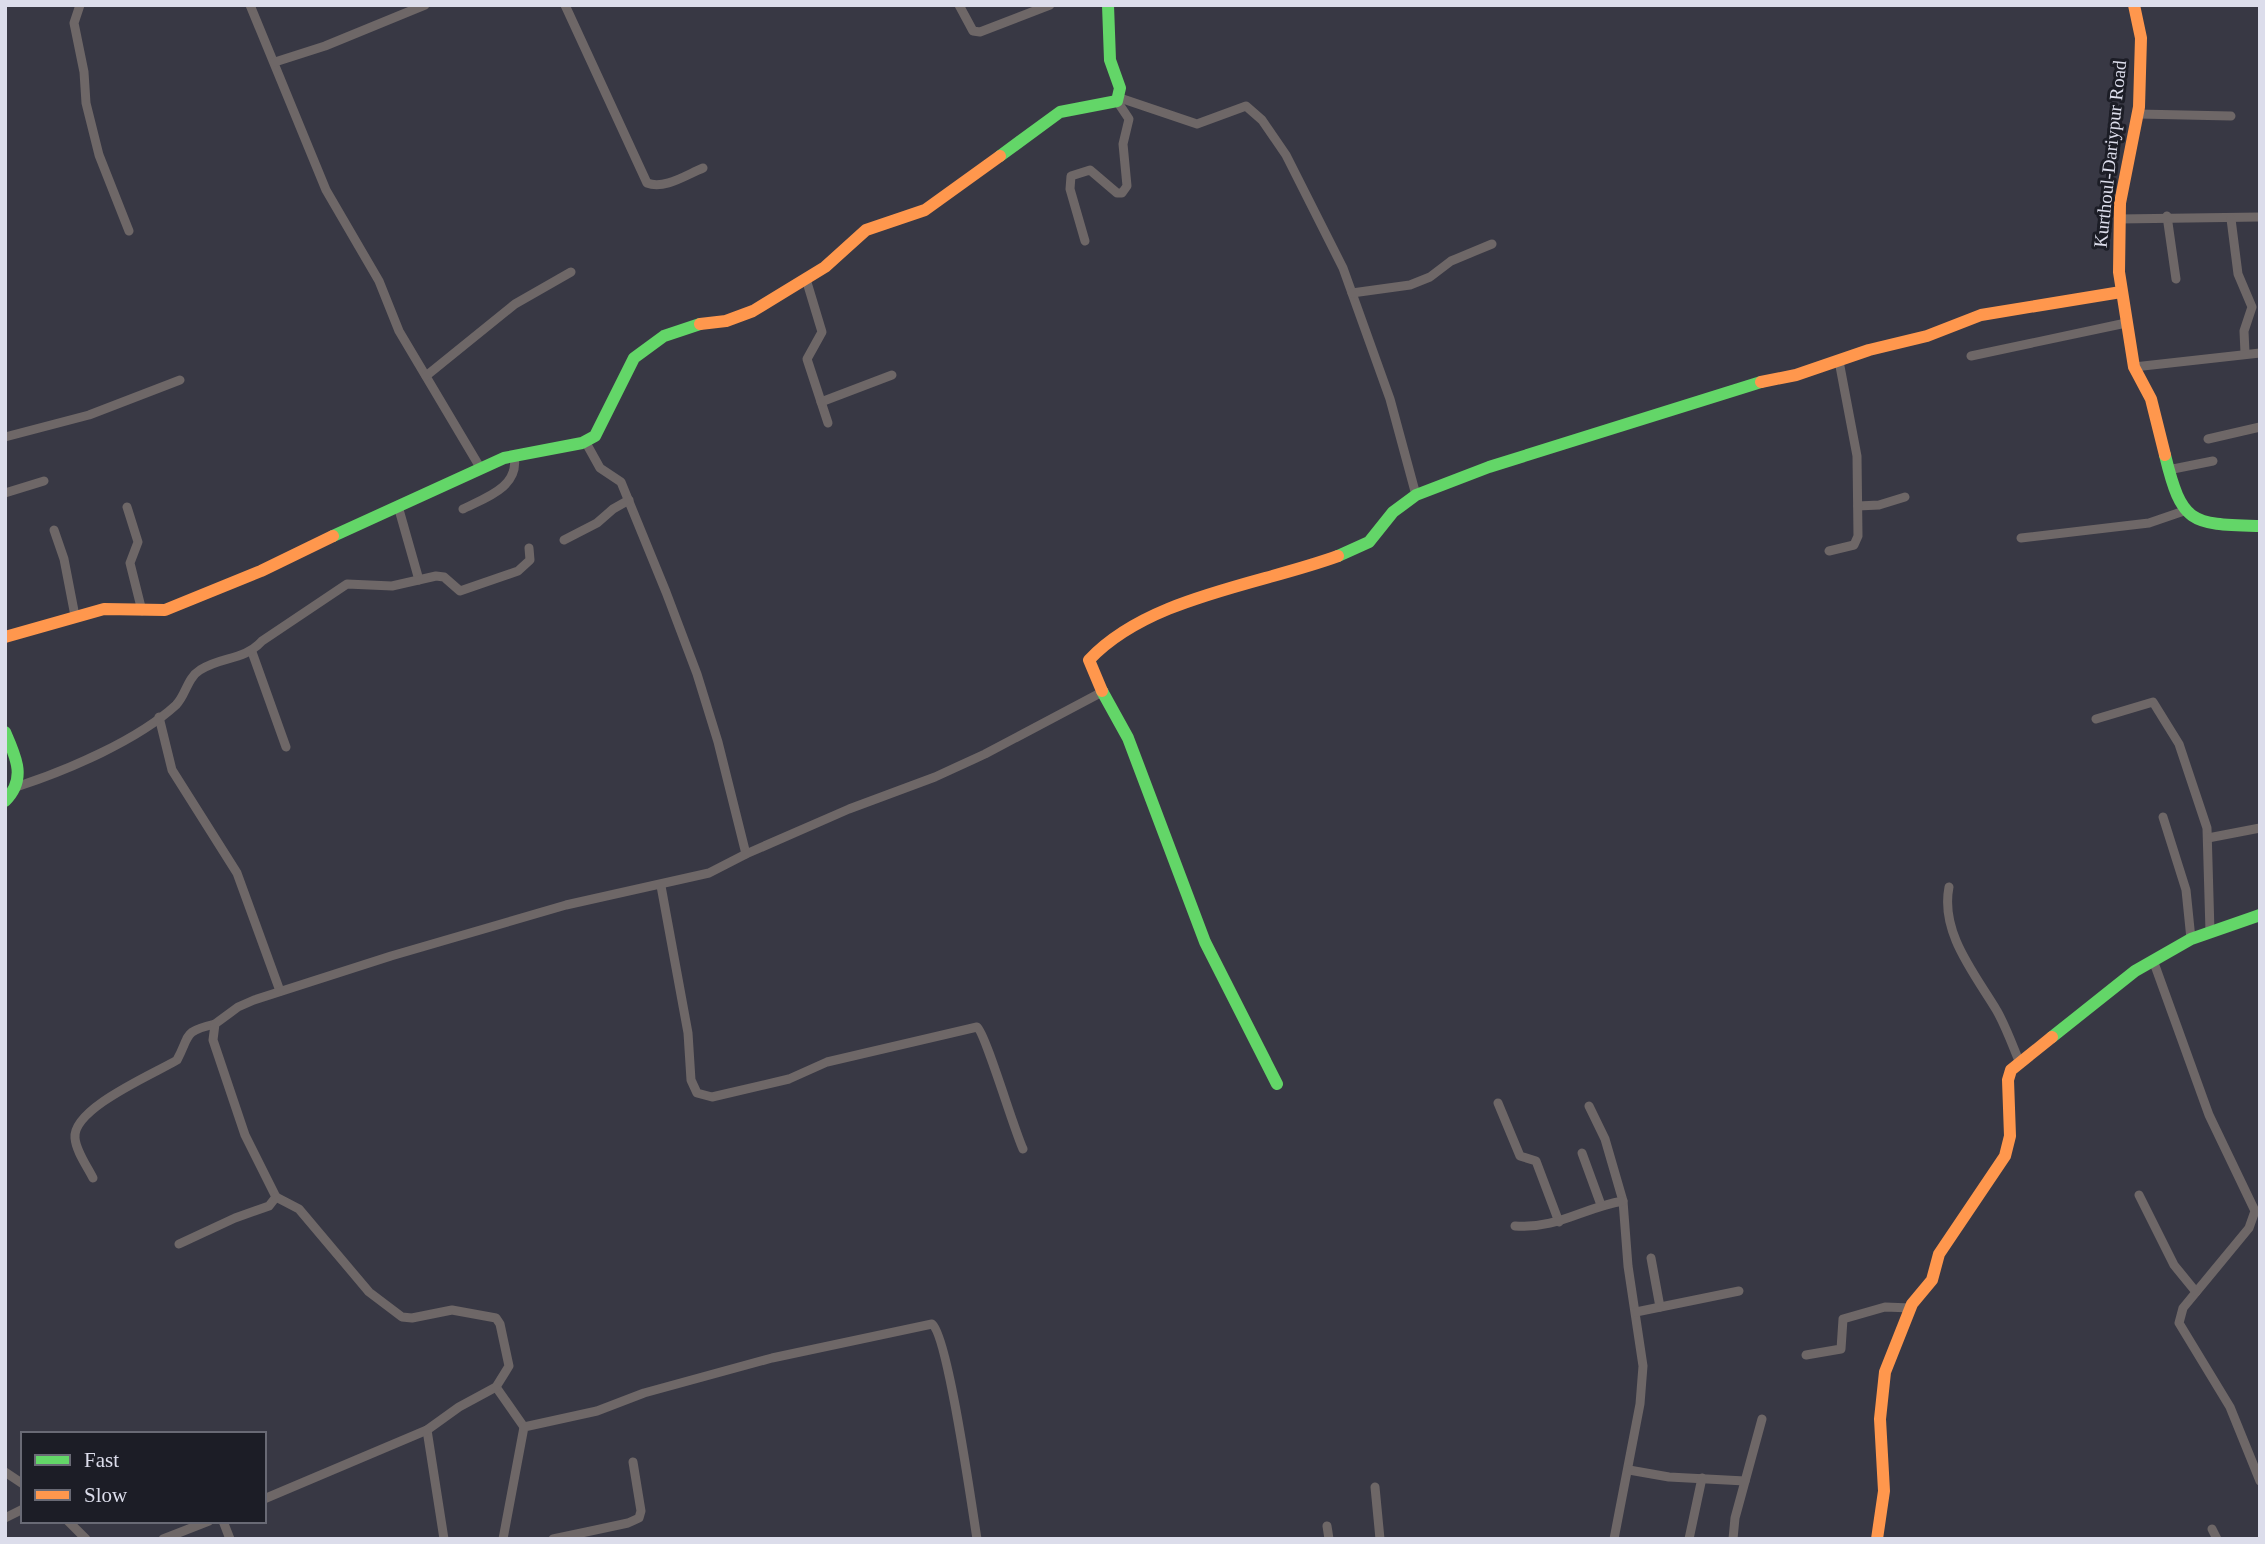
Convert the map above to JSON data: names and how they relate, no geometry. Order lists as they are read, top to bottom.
{
  "streets": {
    "street": ["Kurthoul-Dariypur Road"]
  },
  "legend": ["Fast", "Slow"]
}
